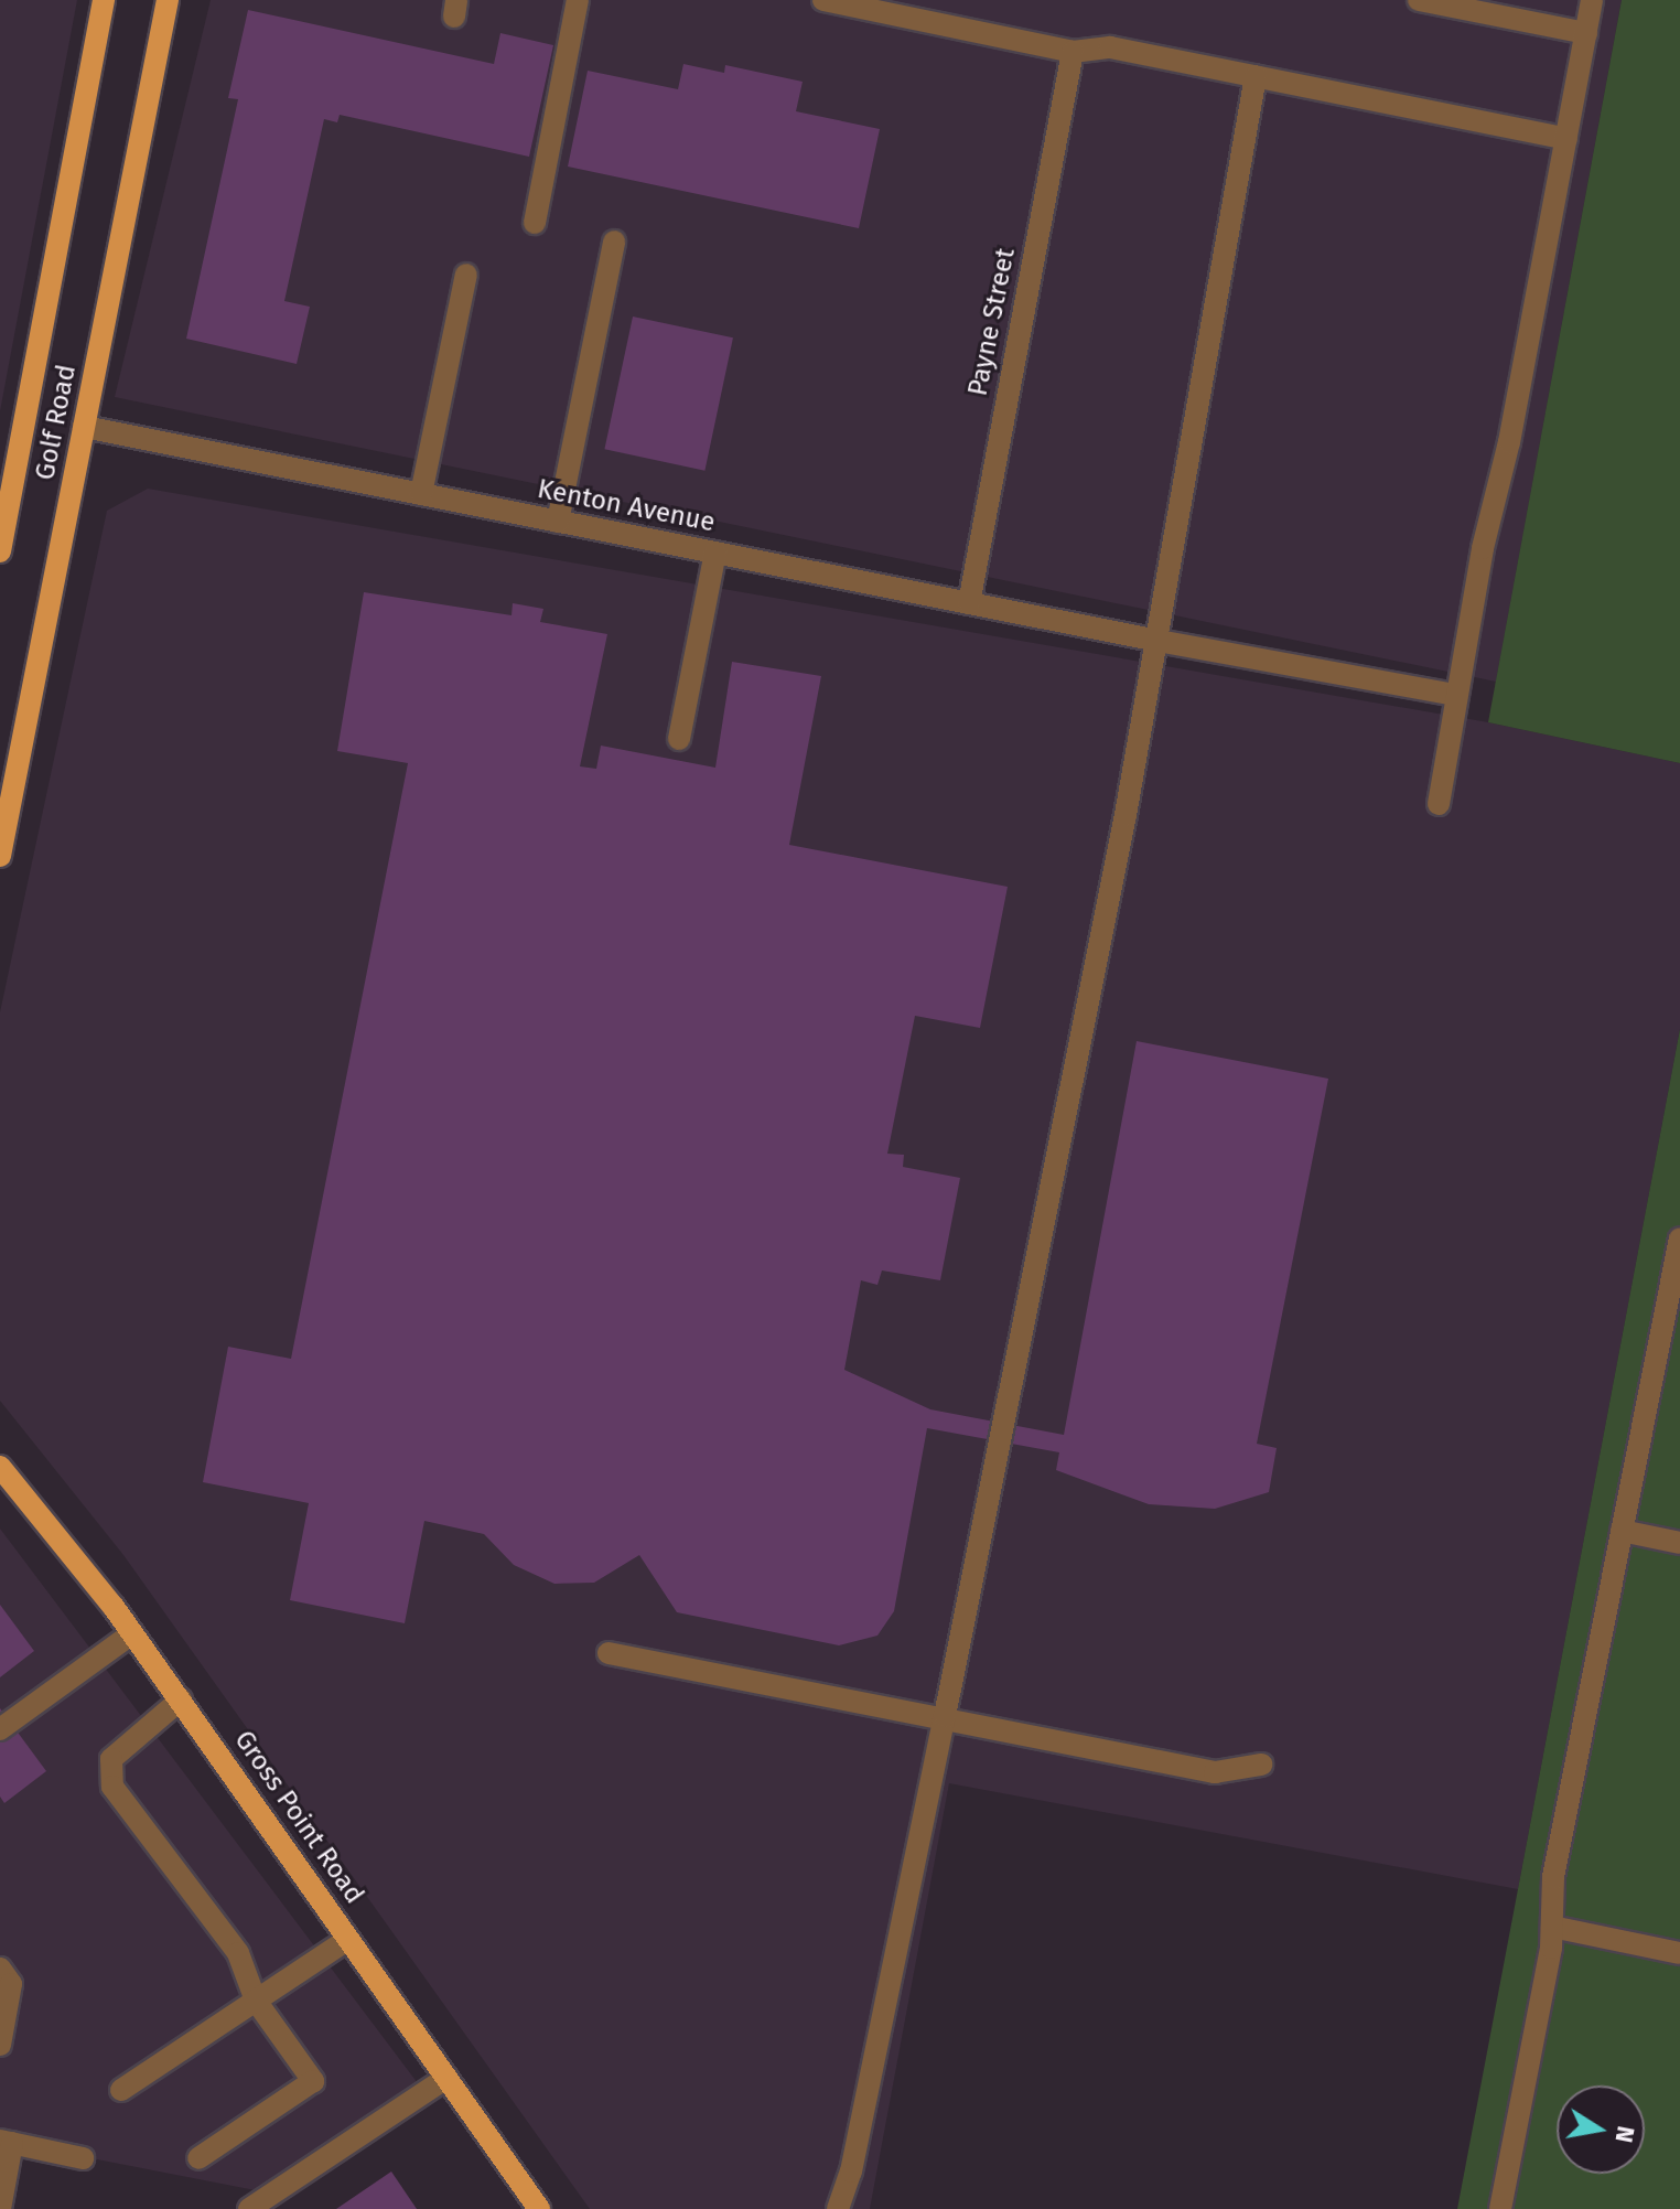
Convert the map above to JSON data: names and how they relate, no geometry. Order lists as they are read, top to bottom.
{
  "streets": {
    "main road": ["Golf Road", "Gross Point Road"],
    "street": ["Payne Street", "Kenton Avenue"]
  },
  "crossings": [
    ["Payne Street", "Kenton Avenue"],
    ["Golf Road", "Kenton Avenue"]
  ],
  "north": "right"
}
